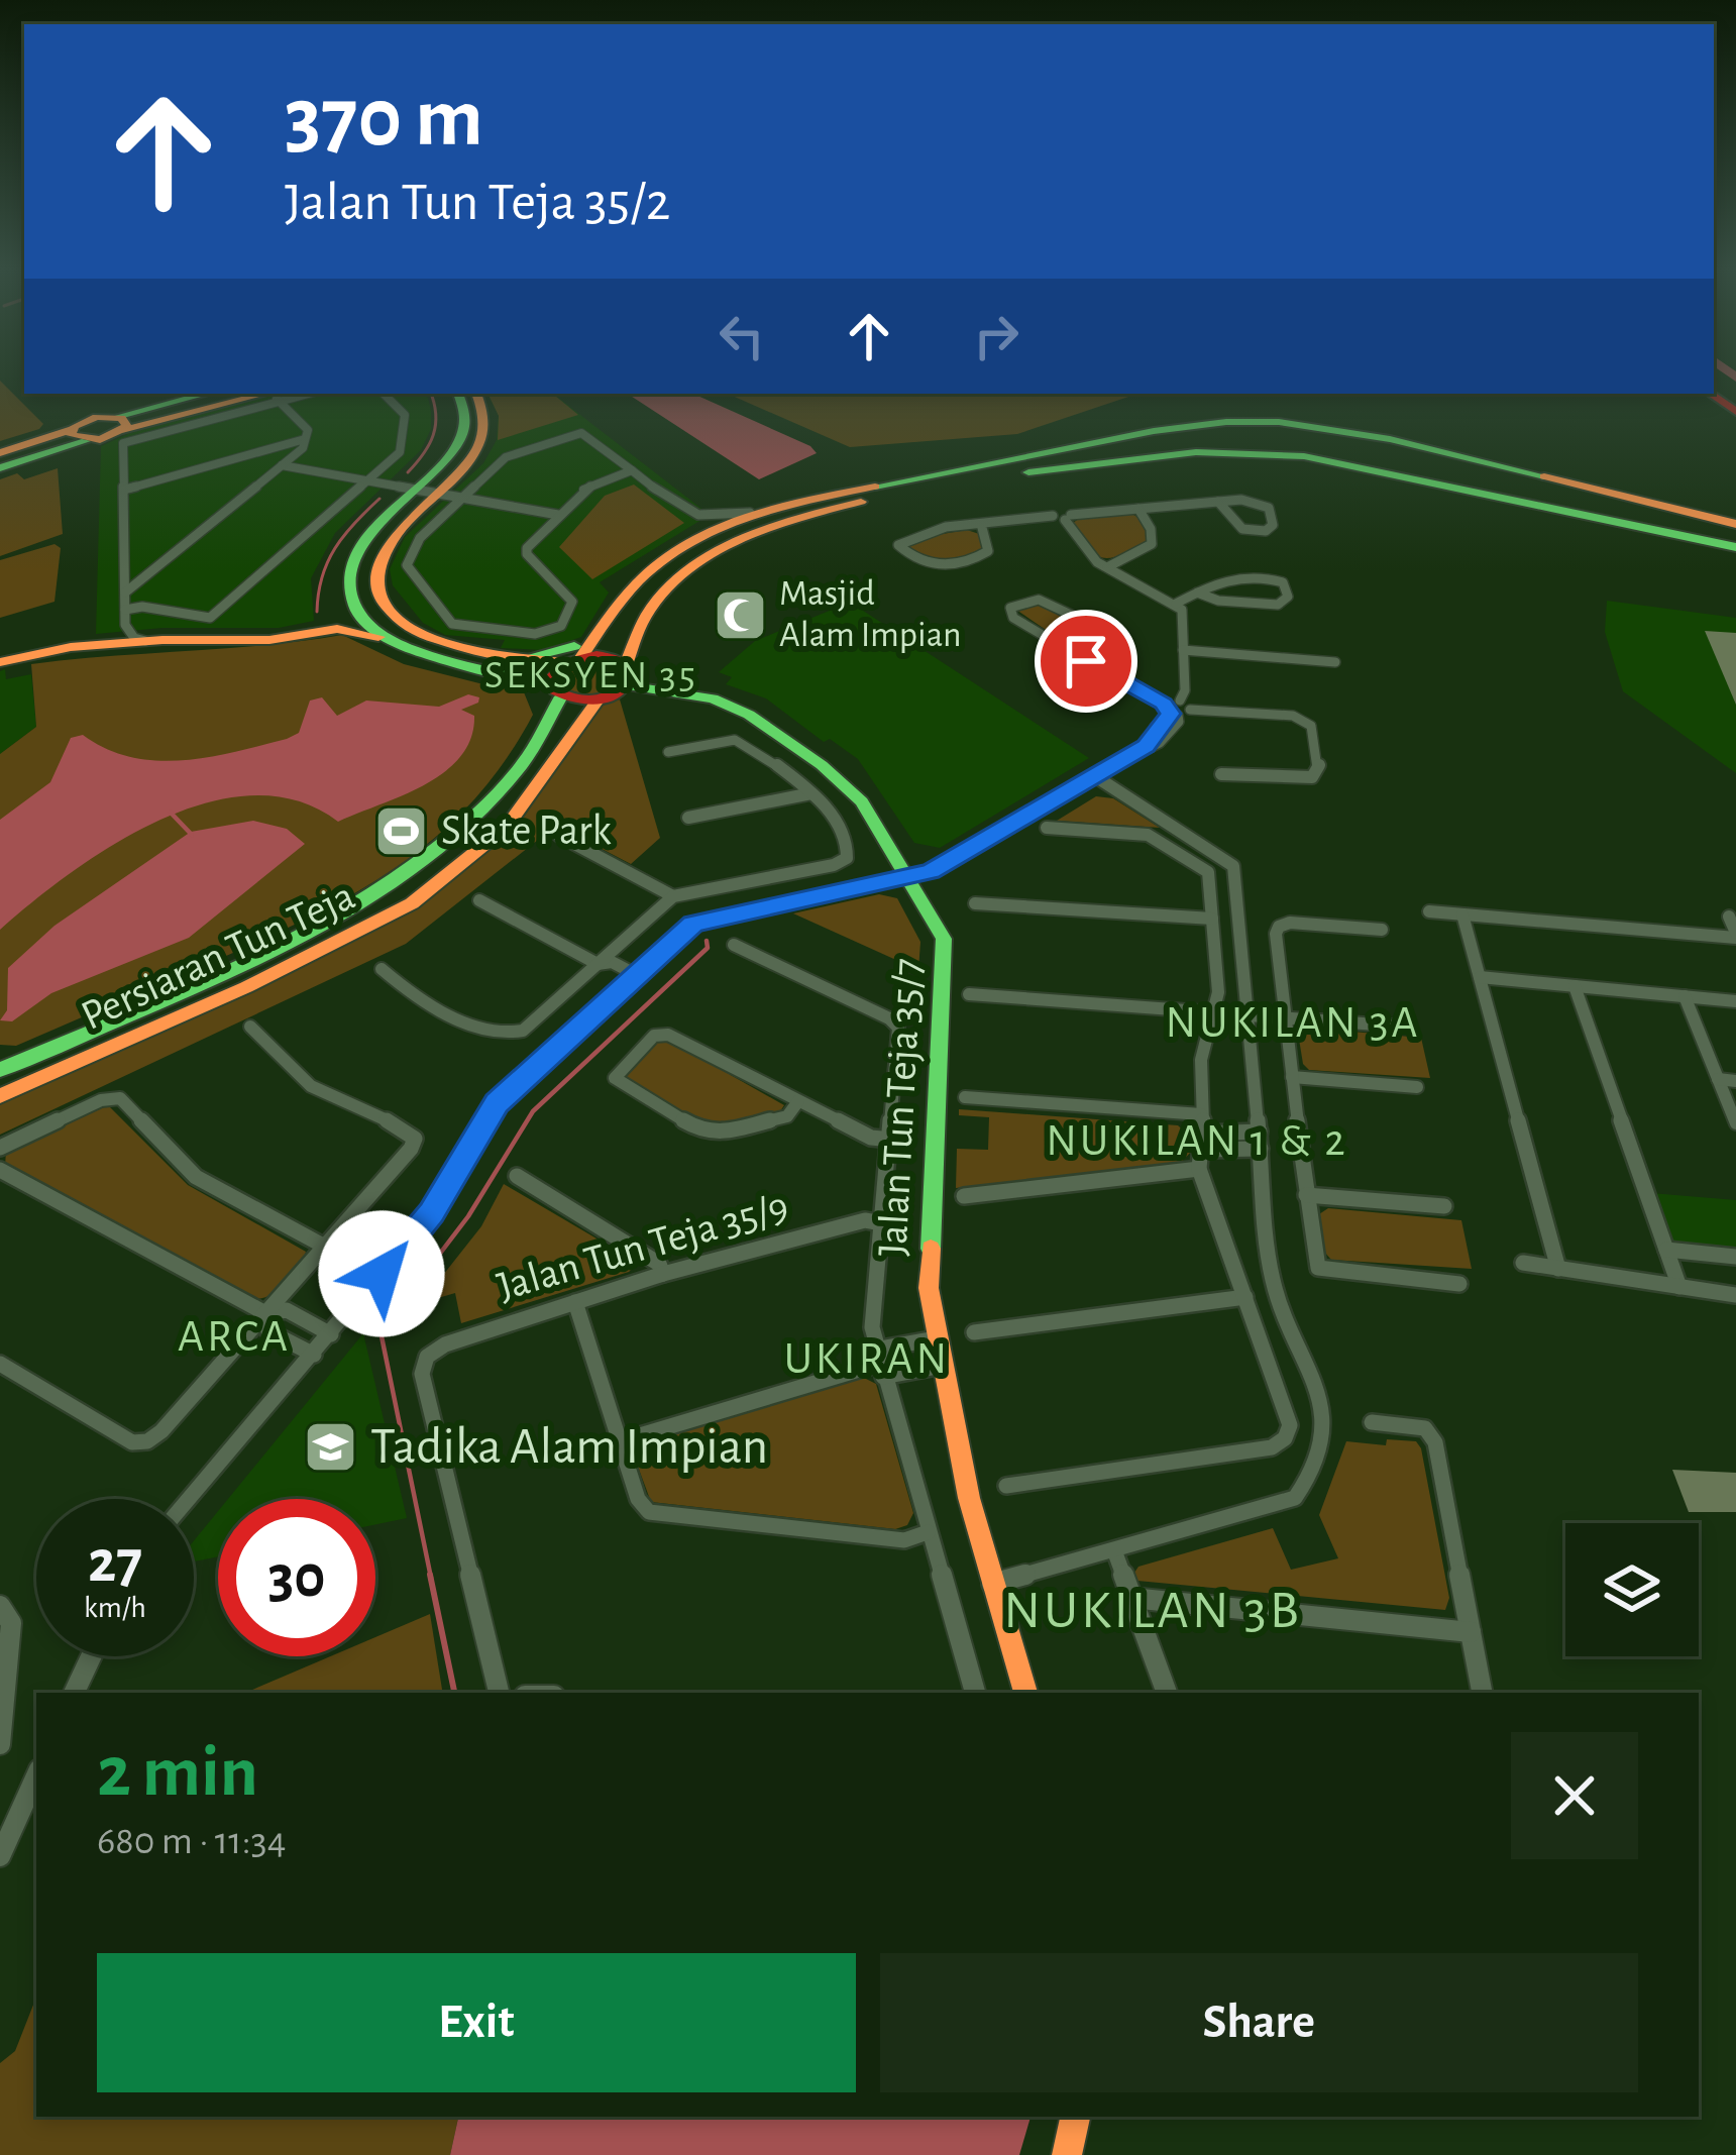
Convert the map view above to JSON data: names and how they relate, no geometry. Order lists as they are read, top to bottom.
{
  "streets": {
    "main road": ["Persiaran Tun Teja", "Jalan Tun Teja 35/7"],
    "street": ["Jalan Tun Teja 35/9"]
  },
  "crossings": [
    ["Persiaran Tun Teja", "Jalan Tun Teja 35/7"]
  ],
  "districts": [
    "SEKSYEN 35",
    "NUKILAN 3A",
    "NUKILAN 1 & 2",
    "ARCA",
    "UKIRAN",
    "NUKILAN 3B"
  ],
  "places": {
    "mosque": ["Masjid Alam Impian"],
    "sports": ["Skate Park"],
    "school or university": ["Tadika Alam Impian"]
  },
  "page": {
    "turn": ["370 m", "Jalan Tun Teja 35/2"],
    "speed": "27 km/h",
    "limit": "30",
    "heading": ["2 min", "680 m · 11:34"],
    "buttons": ["Exit", "Share"]
  }
}
